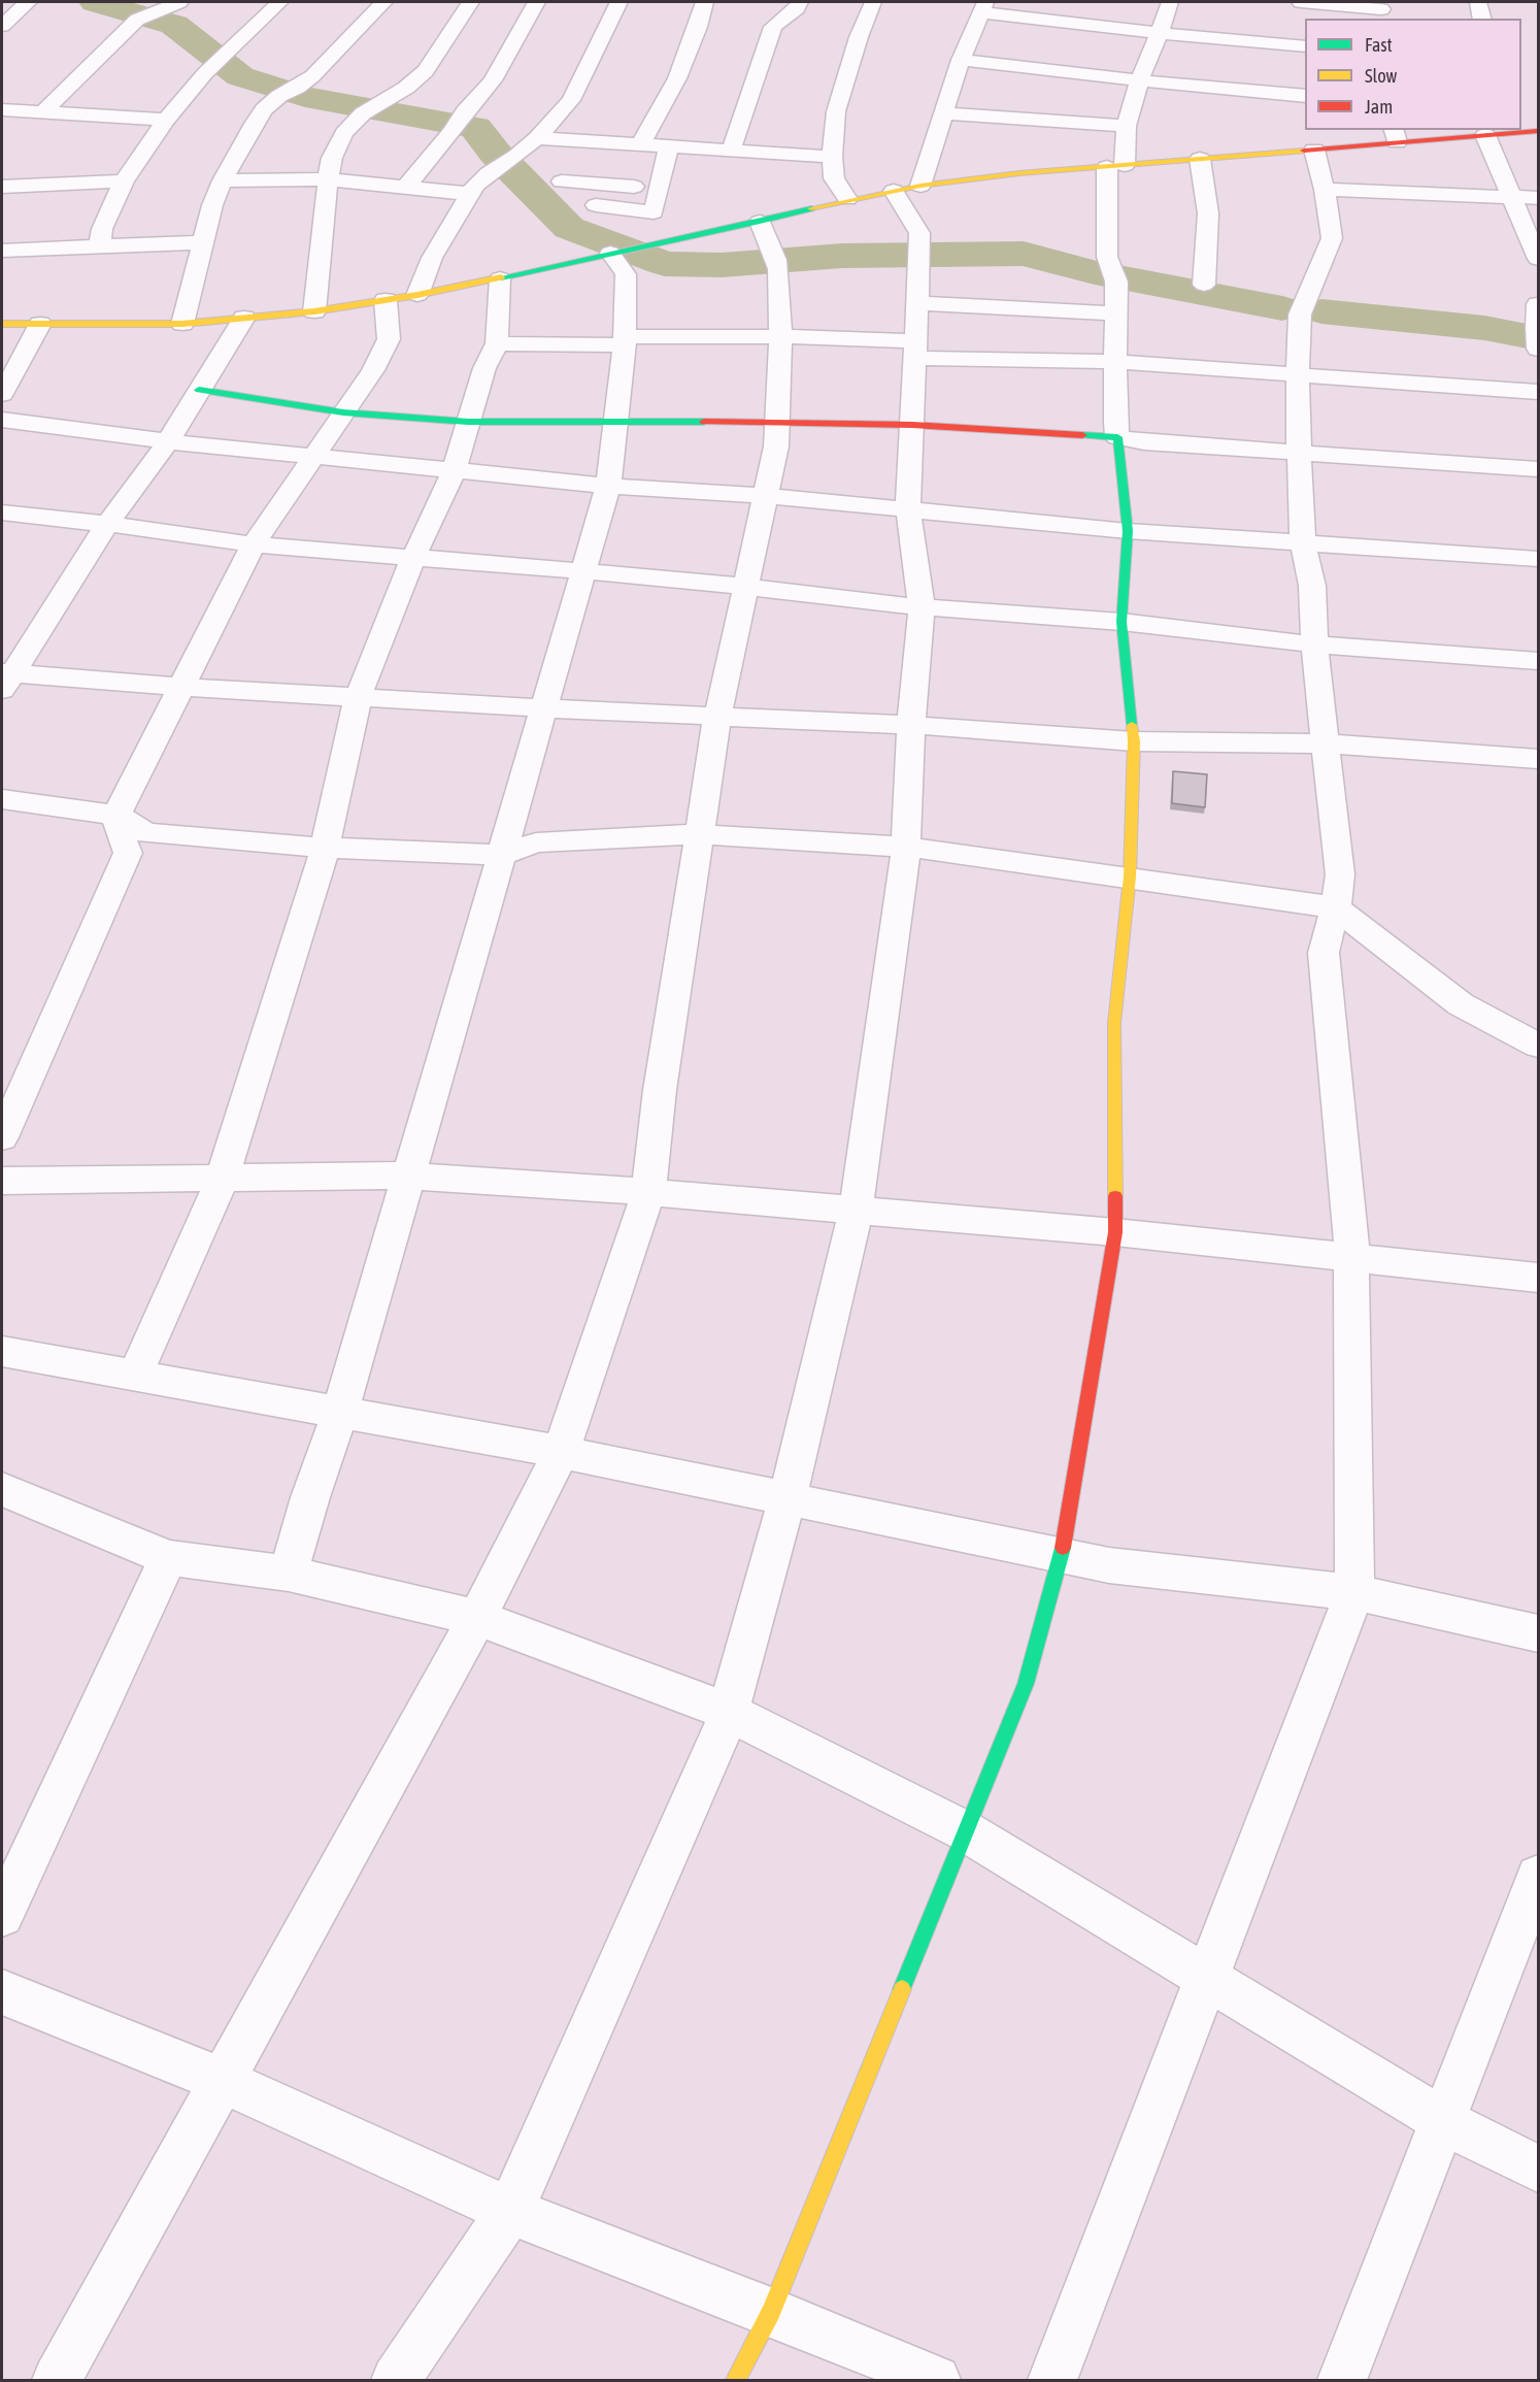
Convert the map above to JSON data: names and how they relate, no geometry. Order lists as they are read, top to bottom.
{
  "legend": ["Fast", "Slow", "Jam"]
}
